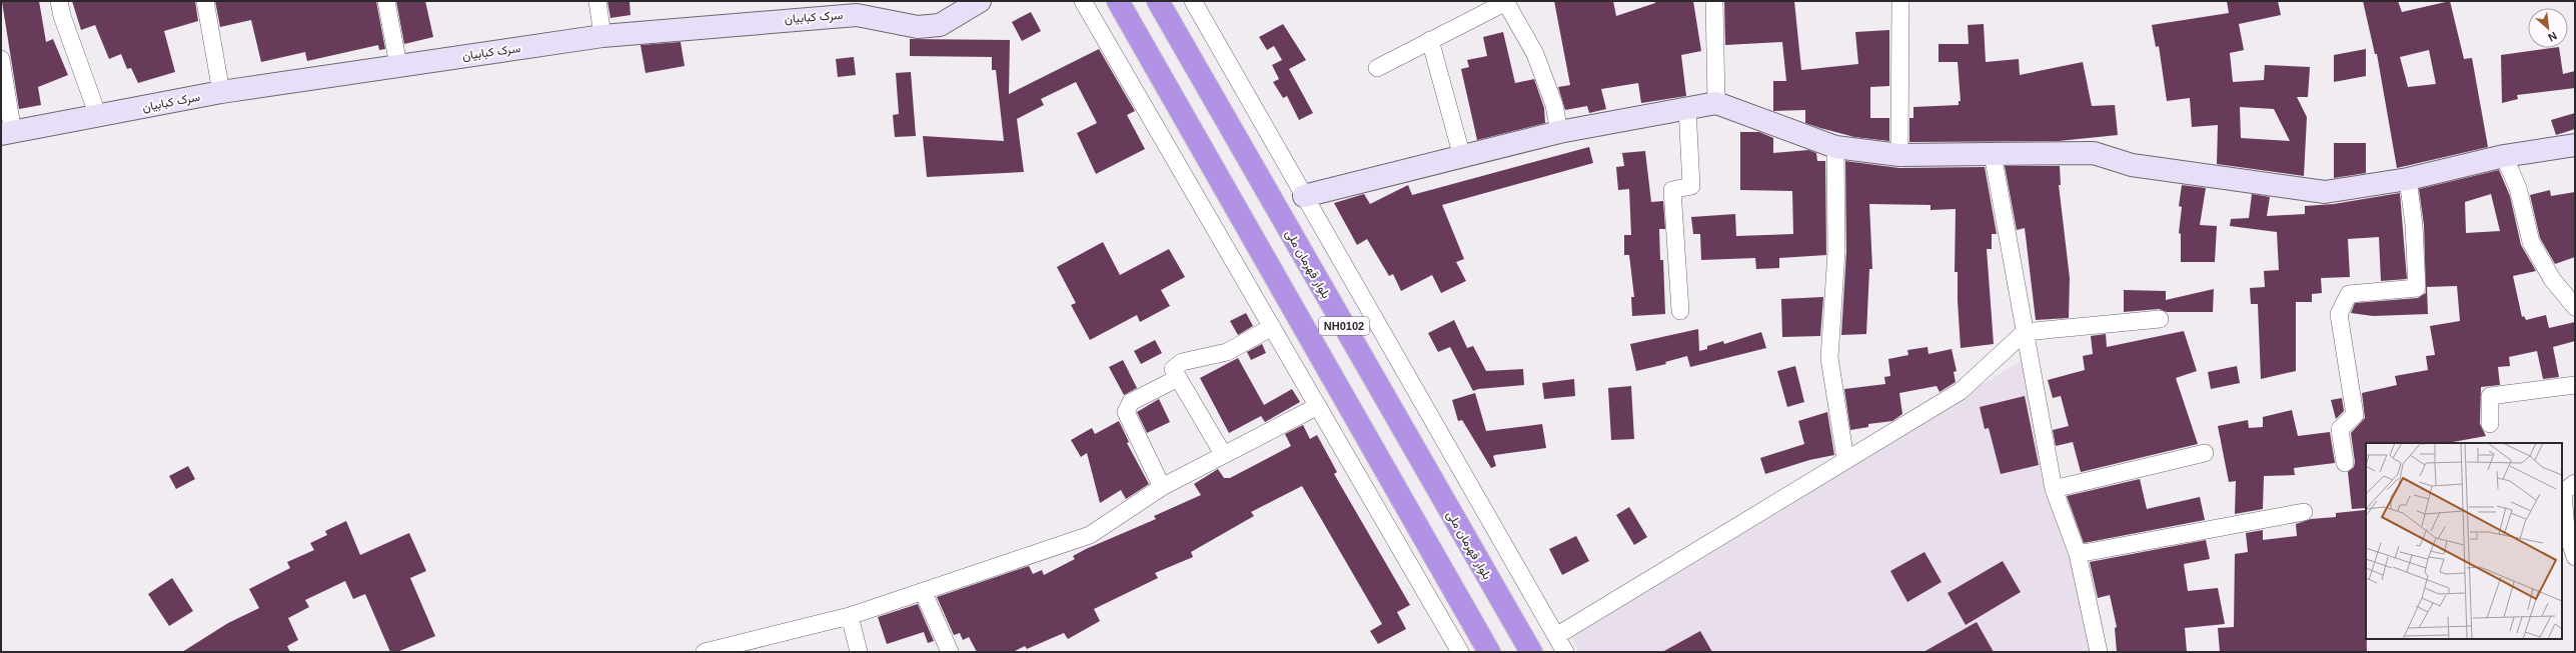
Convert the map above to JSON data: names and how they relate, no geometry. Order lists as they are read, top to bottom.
{
  "streets": {
    "highway": ["بلوار قهرمان ملی", "NH0102"],
    "street": ["سرک کبابیان"]
  },
  "north": "bottom right"
}
